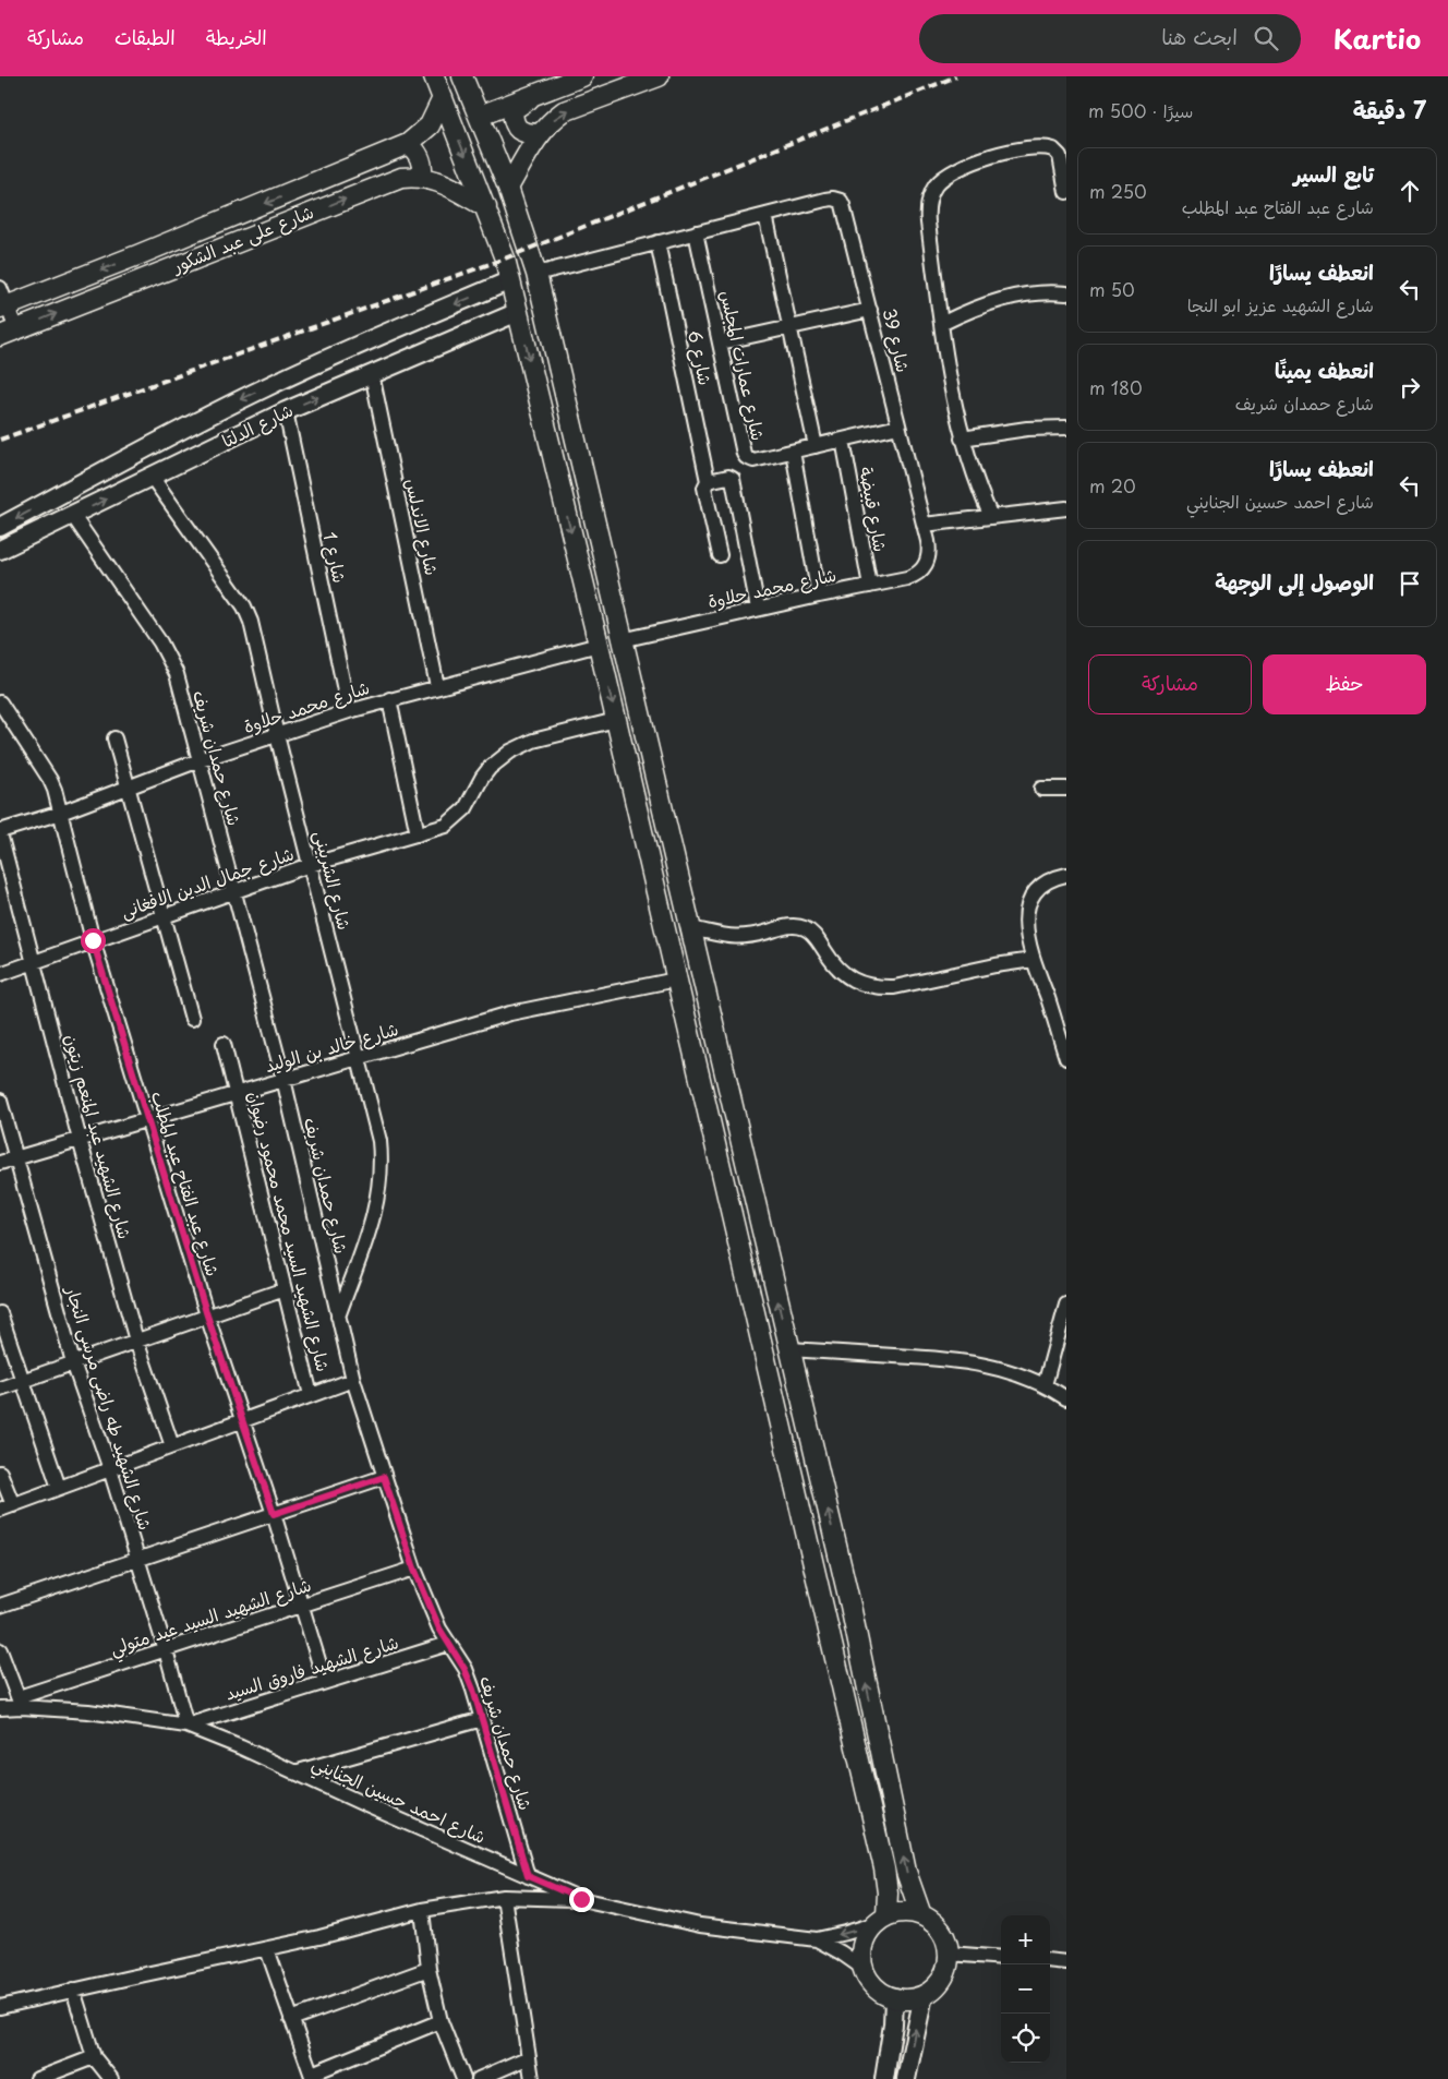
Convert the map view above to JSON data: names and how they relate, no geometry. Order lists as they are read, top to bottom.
{
  "streets": {
    "main road": ["شارع على عبد الشكور"],
    "street": [
      "شارع 39",
      "شارع 6",
      "شارع عمارات المجلس",
      "شارع الدلتا",
      "شارع قبيضة",
      "شارع الاندلس",
      "شارع 1",
      "شارع محمد حلاوة",
      "شارع حمدان شريف",
      "شارع الشربينى",
      "شارع جمال الدين الافغانى",
      "شارع خالد بن الوليد",
      "شارع الشهيد عبد المنعم زيتون",
      "شارع عبد الفتاح عبد المطلب",
      "شارع الشهيد السيد محمد محمود رضوان",
      "شارع الشهيد طه راضى مرسى النجار",
      "شارع الشهيد السيد عيد متولي",
      "شارع الشهيد فاروق السيد",
      "شارع احمد حسين الجنايني"
    ]
  },
  "crossings": [
    ["شارع 39", "شارع عمارات المجلس"],
    ["شارع 39", "شارع محمد حلاوة"],
    ["شارع عمارات المجلس", "شارع قبيضة"],
    ["شارع الدلتا", "شارع الاندلس"],
    ["شارع الدلتا", "شارع 1"],
    ["شارع الدلتا", "شارع حمدان شريف"],
    ["شارع الدلتا", "شارع الشربينى"],
    ["شارع قبيضة", "شارع محمد حلاوة"],
    ["شارع الاندلس", "شارع محمد حلاوة"],
    ["شارع 1", "شارع محمد حلاوة"],
    ["شارع محمد حلاوة", "شارع حمدان شريف"],
    ["شارع محمد حلاوة", "شارع الشربينى"],
    ["شارع محمد حلاوة", "شارع الشهيد عبد المنعم زيتون"],
    ["شارع محمد حلاوة", "شارع عبد الفتاح عبد المطلب"],
    ["شارع حمدان شريف", "شارع الشربينى"],
    ["شارع حمدان شريف", "شارع جمال الدين الافغانى"],
    ["شارع حمدان شريف", "شارع خالد بن الوليد"],
    ["شارع حمدان شريف", "شارع الشهيد السيد عيد متولي"],
    ["شارع حمدان شريف", "شارع الشهيد فاروق السيد"],
    ["شارع حمدان شريف", "شارع احمد حسين الجنايني"],
    ["شارع الشربينى", "شارع جمال الدين الافغانى"],
    ["شارع الشربينى", "شارع خالد بن الوليد"],
    ["شارع جمال الدين الافغانى", "شارع الشهيد عبد المنعم زيتون"],
    ["شارع جمال الدين الافغانى", "شارع عبد الفتاح عبد المطلب"],
    ["شارع خالد بن الوليد", "شارع الشهيد عبد المنعم زيتون"],
    ["شارع خالد بن الوليد", "شارع عبد الفتاح عبد المطلب"],
    ["شارع خالد بن الوليد", "شارع الشهيد السيد محمد محمود رضوان"],
    ["شارع خالد بن الوليد", "شارع الشهيد طه راضى مرسى النجار"],
    ["شارع عبد الفتاح عبد المطلب", "شارع الشهيد السيد عيد متولي"],
    ["شارع عبد الفتاح عبد المطلب", "شارع الشهيد فاروق السيد"],
    ["شارع الشهيد طه راضى مرسى النجار", "شارع الشهيد السيد عيد متولي"],
    ["شارع الشهيد طه راضى مرسى النجار", "شارع الشهيد فاروق السيد"],
    ["شارع الشهيد طه راضى مرسى النجار", "شارع احمد حسين الجنايني"],
    ["شارع الشهيد السيد عيد متولي", "شارع احمد حسين الجنايني"],
    ["شارع الشهيد فاروق السيد", "شارع احمد حسين الجنايني"]
  ],
  "page": {
    "header": "Kartio",
    "search": "ابحث هنا",
    "nav": ["الخريطة", "الطبقات", "مشاركة"],
    "heading": ["7 دقيقة", "سيرًا · 500 m"],
    "list": [
      ["تابع السير", "شارع عبد الفتاح عبد المطلب", "250 m"],
      ["انعطف يسارًا", "شارع الشهيد عزيز ابو النجا", "50 m"],
      ["انعطف يمينًا", "شارع حمدان شريف", "180 m"],
      ["انعطف يسارًا", "شارع احمد حسين الجنايني", "20 m"],
      "الوصول إلى الوجهة"
    ],
    "buttons": ["حفظ", "مشاركة"],
    "map_buttons": ["+", "−"]
  }
}
